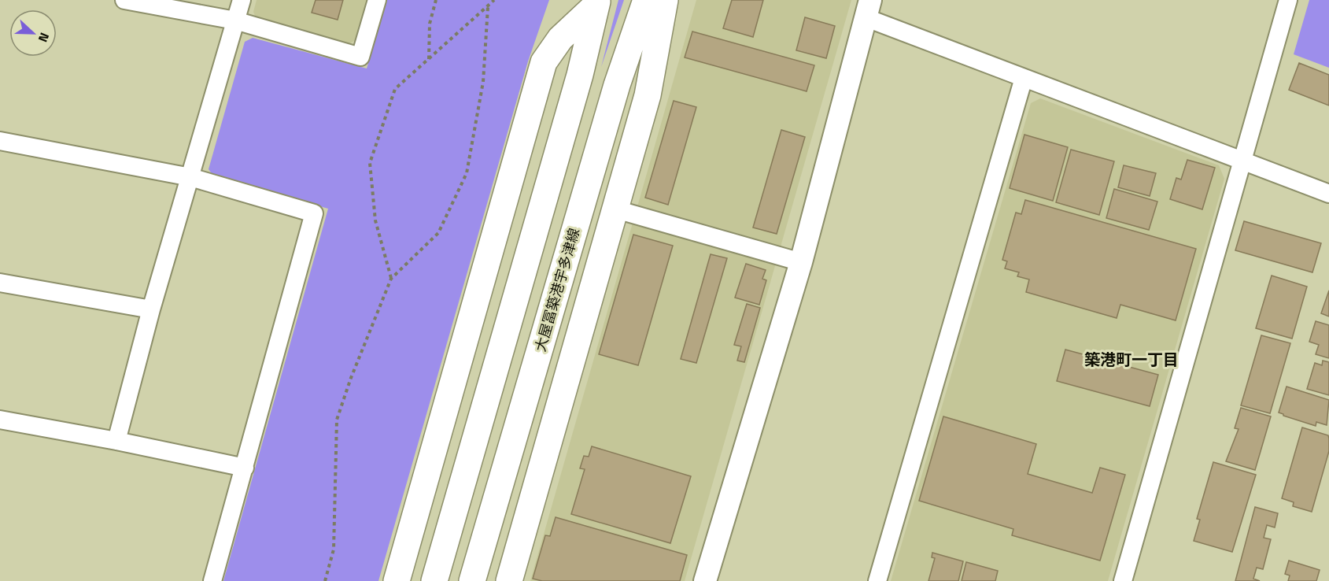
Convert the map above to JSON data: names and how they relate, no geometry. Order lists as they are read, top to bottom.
{
  "streets": {
    "main road": ["大屋冨築港宇多津線"]
  },
  "districts": ["築港町一丁目"],
  "north": "right"
}
